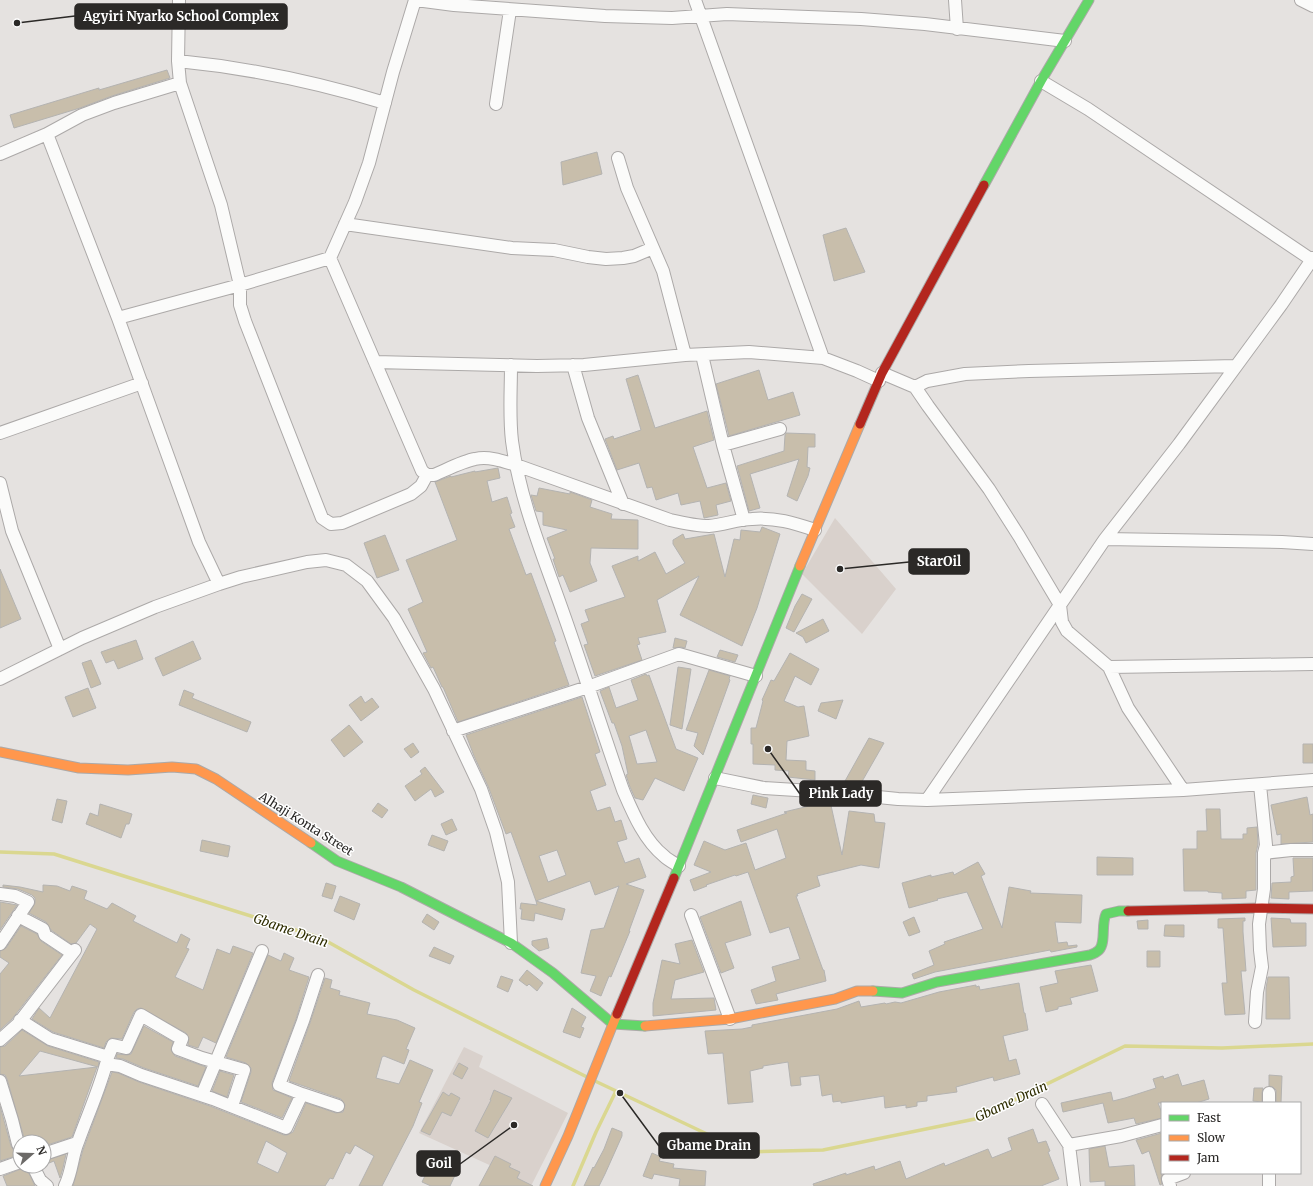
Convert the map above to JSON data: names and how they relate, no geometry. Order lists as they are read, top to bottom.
{
  "streets": {
    "street": ["Alhaji Konta Street"]
  },
  "water": ["Gbame Drain"],
  "places": [
    "Agyiri Nyarko School Complex",
    "StarOil",
    "Pink Lady",
    "Gbame Drain",
    "Goil"
  ],
  "legend": ["Fast", "Slow", "Jam"],
  "north": "right"
}
